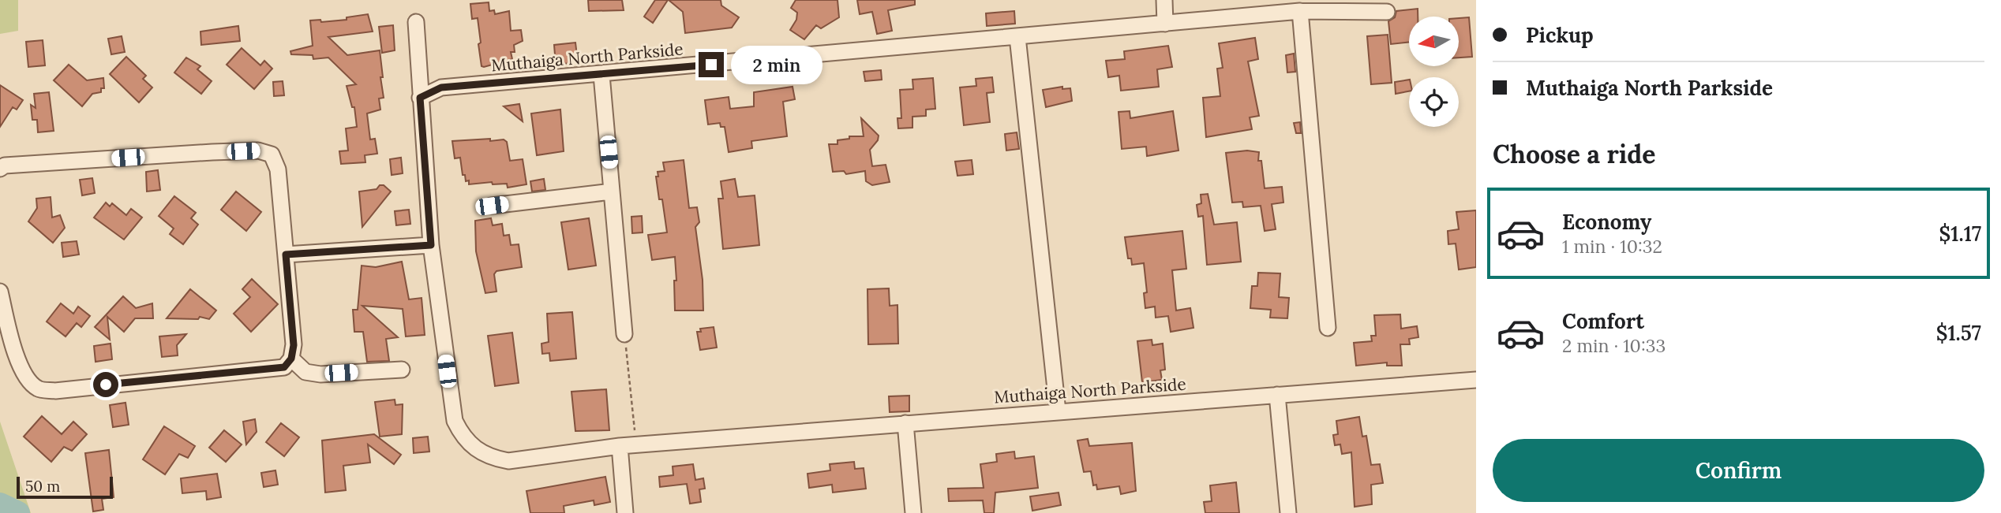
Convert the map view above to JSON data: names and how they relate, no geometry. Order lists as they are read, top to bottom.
{
  "streets": {
    "street": ["Muthaiga North Parkside"]
  },
  "scale_bar": "50 m",
  "north": "left",
  "page": {
    "banner": ["Pickup", "Muthaiga North Parkside"],
    "bubble": "2 min",
    "heading": "Choose a ride",
    "list": [
      {
        "name": "Economy",
        "note": "1 min · 10:32",
        "value": "$1.17"
      },
      {
        "name": "Comfort",
        "note": "2 min · 10:33",
        "value": "$1.57"
      }
    ],
    "buttons": "Confirm",
    "scale": "50 m"
  }
}
